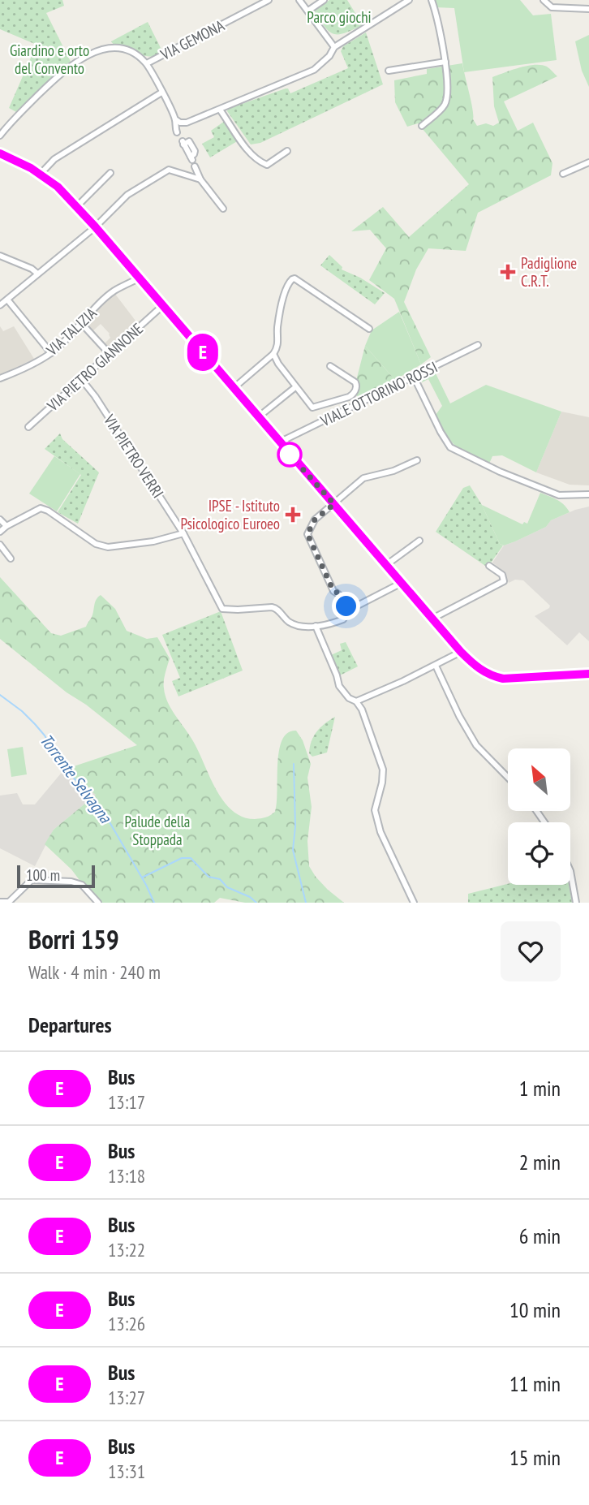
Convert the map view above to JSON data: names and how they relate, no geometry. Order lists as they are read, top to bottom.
{
  "streets": {
    "street": [
      "VIA GEMONA",
      "VIA TALIZIA",
      "VIA PIETRO GIANNONE",
      "VIALE OTTORINO ROSSI",
      "VIA PIETRO VERRI"
    ]
  },
  "crossings": [
    ["VIA PIETRO GIANNONE", "VIA PIETRO VERRI"]
  ],
  "water": ["Torrente Selvagna"],
  "parks": ["Parco giochi", "Giardino e orto del Convento", "Palude della Stoppada"],
  "places": {
    "health": ["Padiglione C.R.T.", "IPSE - Istituto Psicologico Euroeo"]
  },
  "lines": ["bus line E"],
  "scale_bar": "100 m",
  "north": "top left",
  "page": {
    "on_map": "E",
    "scale": "100 m",
    "heading": [
      ["Borri 159", "Walk · 4 min · 240 m"],
      "Departures"
    ],
    "list": [
      {
        "mark": "E",
        "name": "Bus",
        "note": "13:17",
        "value": "1 min"
      },
      {
        "mark": "E",
        "name": "Bus",
        "note": "13:18",
        "value": "2 min"
      },
      {
        "mark": "E",
        "name": "Bus",
        "note": "13:22",
        "value": "6 min"
      },
      {
        "mark": "E",
        "name": "Bus",
        "note": "13:26",
        "value": "10 min"
      },
      {
        "mark": "E",
        "name": "Bus",
        "note": "13:27",
        "value": "11 min"
      },
      {
        "mark": "E",
        "name": "Bus",
        "note": "13:31",
        "value": "15 min"
      }
    ]
  }
}
